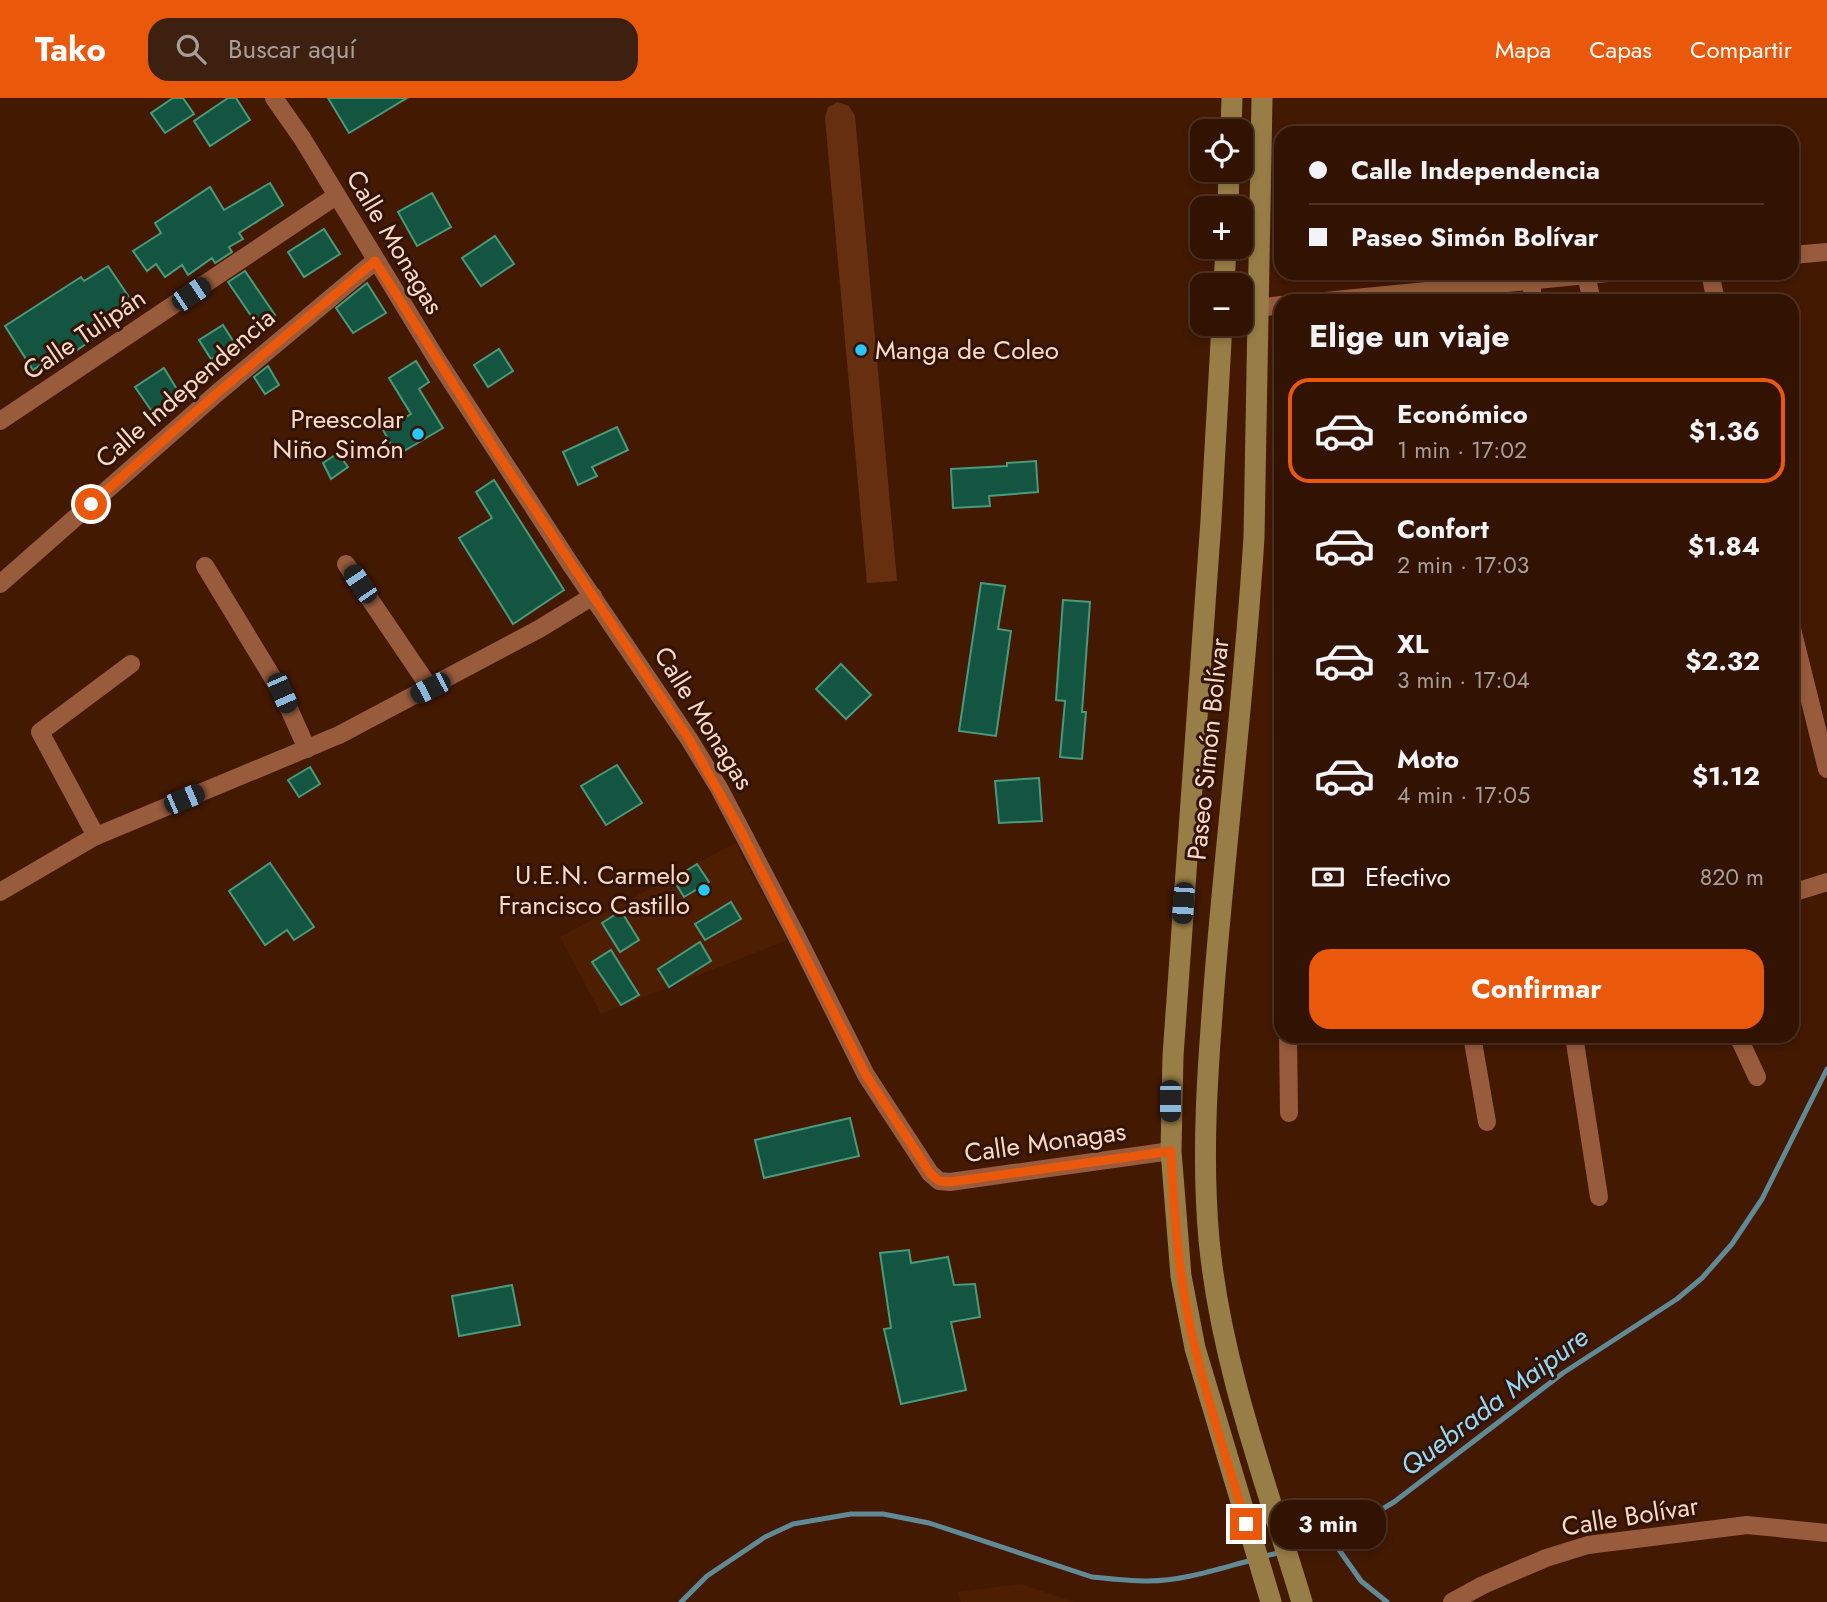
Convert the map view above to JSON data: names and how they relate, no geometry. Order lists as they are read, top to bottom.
{
  "streets": {
    "main road": ["Paseo Simón Bolívar"],
    "street": [
      "Calle Monagas",
      "Calle Tulipán",
      "Calle Independencia",
      "Calle Bolívar"
    ]
  },
  "crossings": [
    ["Calle Monagas", "Calle Tulipán"],
    ["Calle Monagas", "Calle Independencia"],
    ["Calle Monagas", "Paseo Simón Bolívar"]
  ],
  "water": ["Quebrada Maipure"],
  "places": ["Manga de Coleo", "Preescolar Niño Simón", "U.E.N. Carmelo Francisco Castillo"],
  "page": {
    "header": "Tako",
    "search": "Buscar aquí",
    "nav": ["Mapa", "Capas", "Compartir"],
    "map_buttons": ["+", "−"],
    "banner": ["Calle Independencia", "Paseo Simón Bolívar"],
    "heading": "Elige un viaje",
    "list": [
      {
        "name": "Económico",
        "note": "1 min · 17:02",
        "value": "$1.36"
      },
      {
        "name": "Confort",
        "note": "2 min · 17:03",
        "value": "$1.84"
      },
      {
        "name": "XL",
        "note": "3 min · 17:04",
        "value": "$2.32"
      },
      {
        "name": "Moto",
        "note": "4 min · 17:05",
        "value": "$1.12"
      }
    ],
    "pay": ["Efectivo", "820 m"],
    "buttons": "Confirmar",
    "bubble": "3 min"
  }
}
